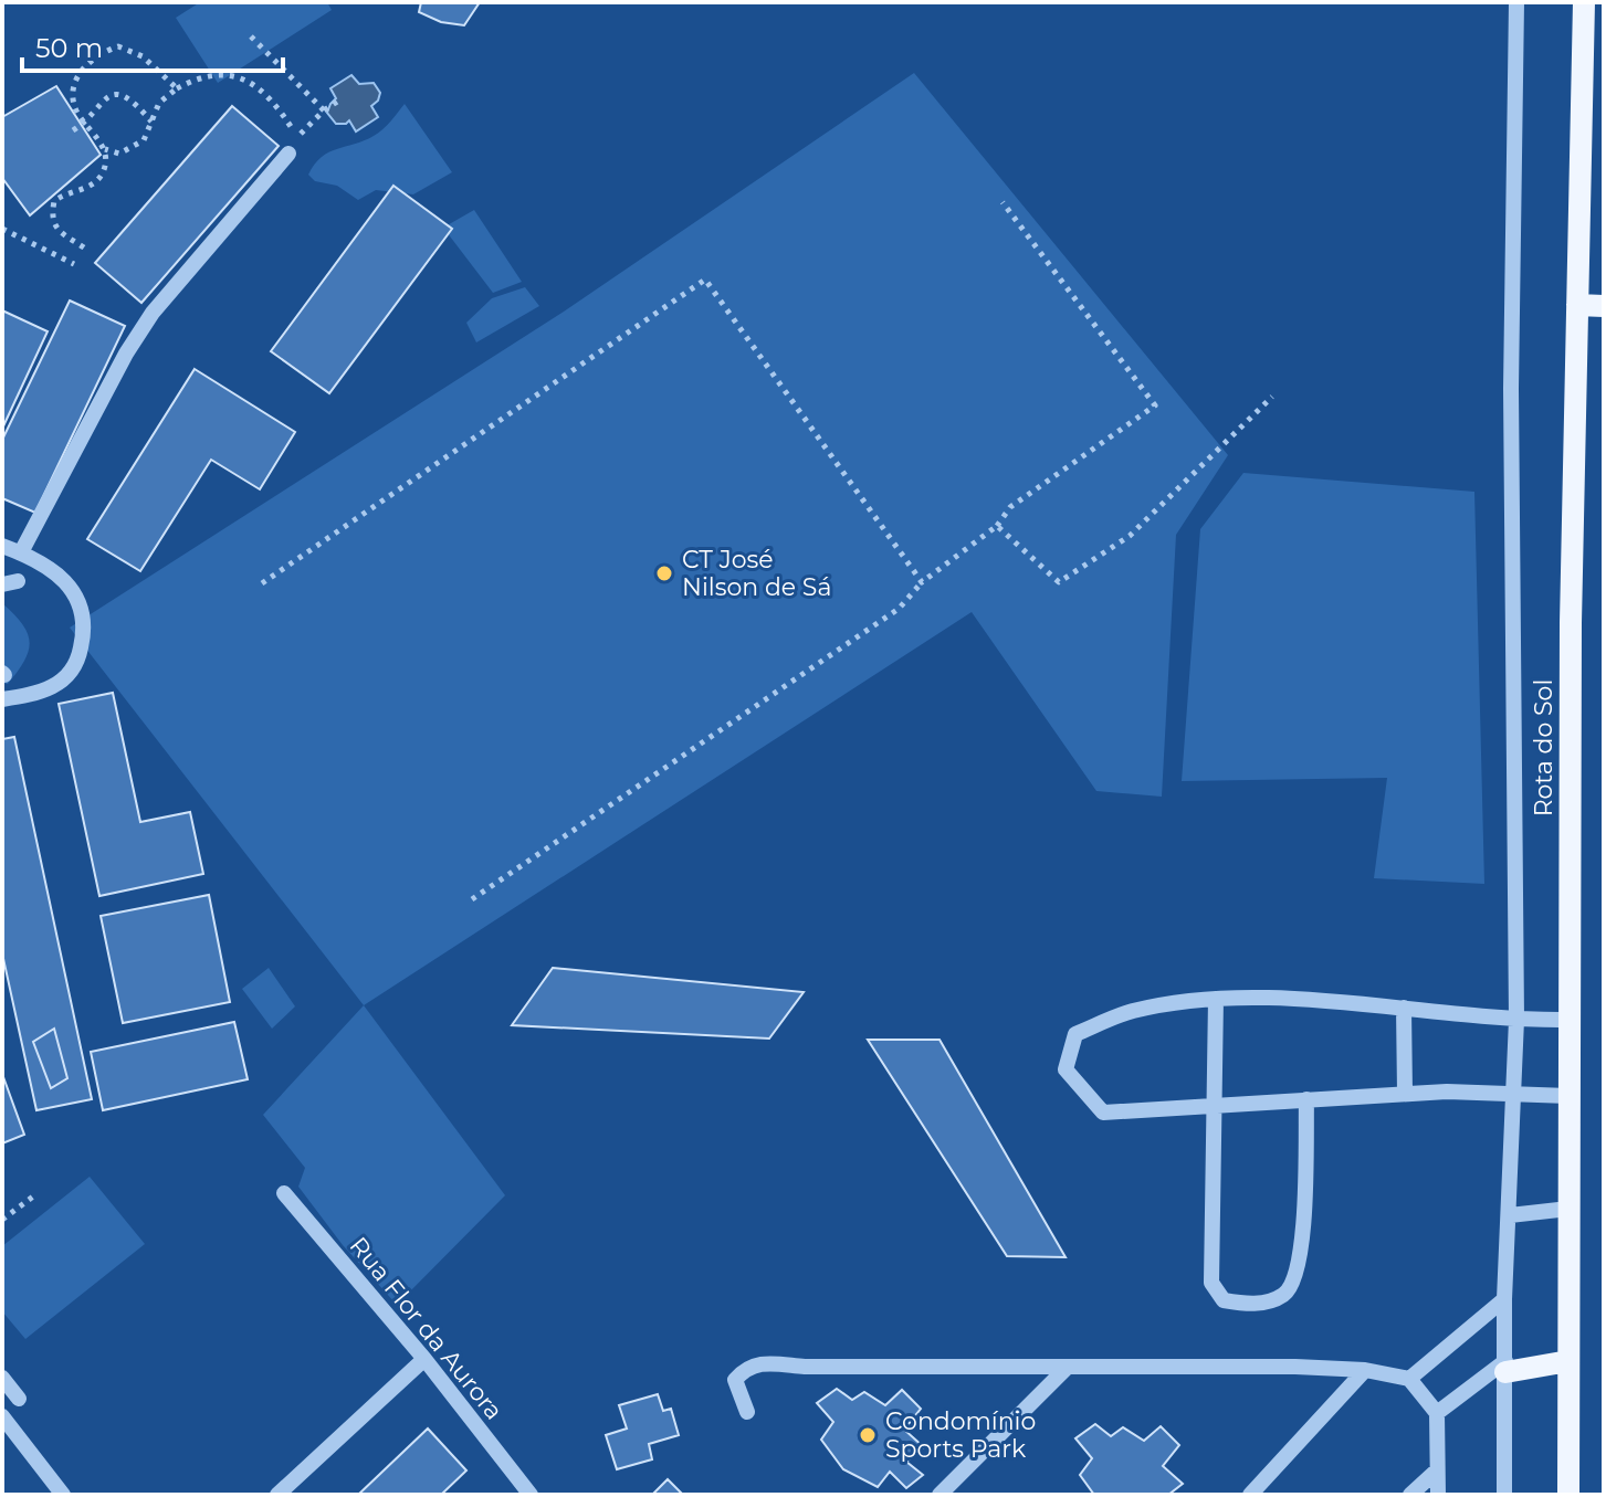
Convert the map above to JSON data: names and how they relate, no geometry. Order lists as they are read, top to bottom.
{
  "streets": {
    "main road": ["Rota do Sol"],
    "street": ["Rua Flor da Aurora"]
  },
  "places": ["CT José Nilson de Sá", "Condomínio Sports Park"],
  "scale_bar": "50 m"
}
